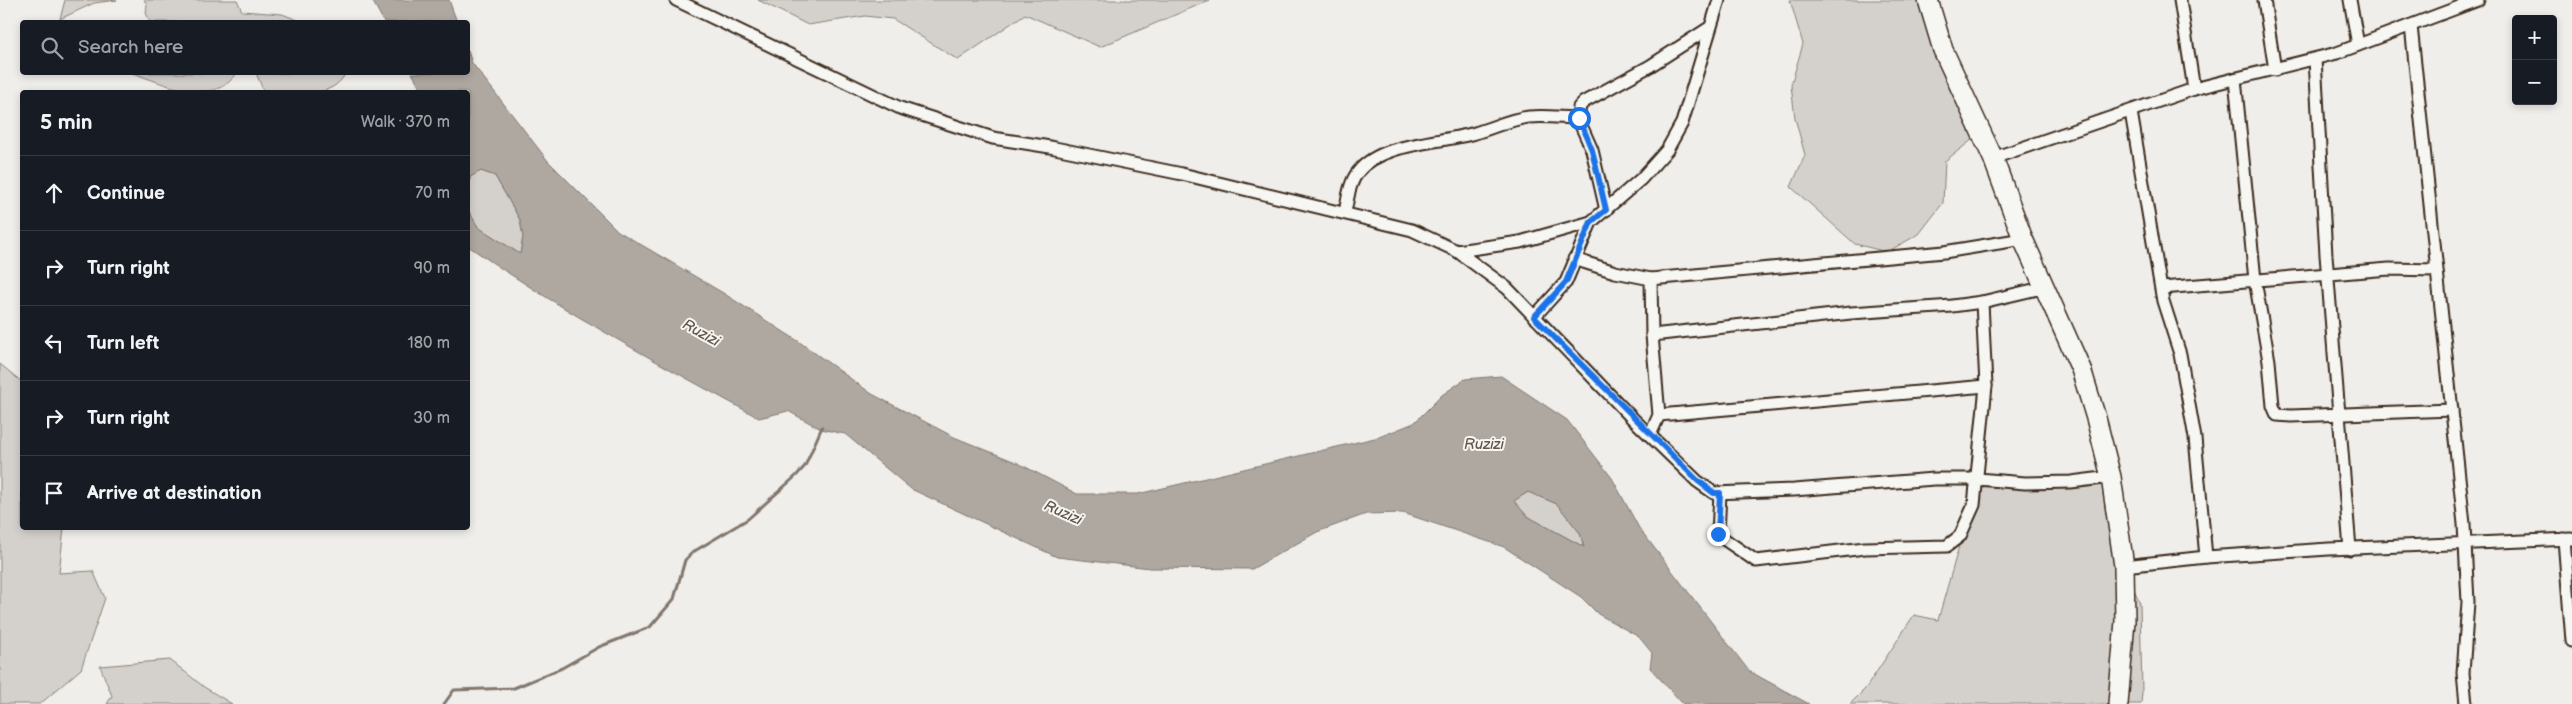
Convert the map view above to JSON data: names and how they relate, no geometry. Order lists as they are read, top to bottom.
{
  "water": ["Ruzizi"],
  "page": {
    "map_buttons": ["+", "−"],
    "search": "Search here",
    "heading": ["5 min", "Walk · 370 m"],
    "list": [
      ["Continue", "70 m"],
      ["Turn right", "90 m"],
      ["Turn left", "180 m"],
      ["Turn right", "30 m"],
      "Arrive at destination"
    ]
  }
}
